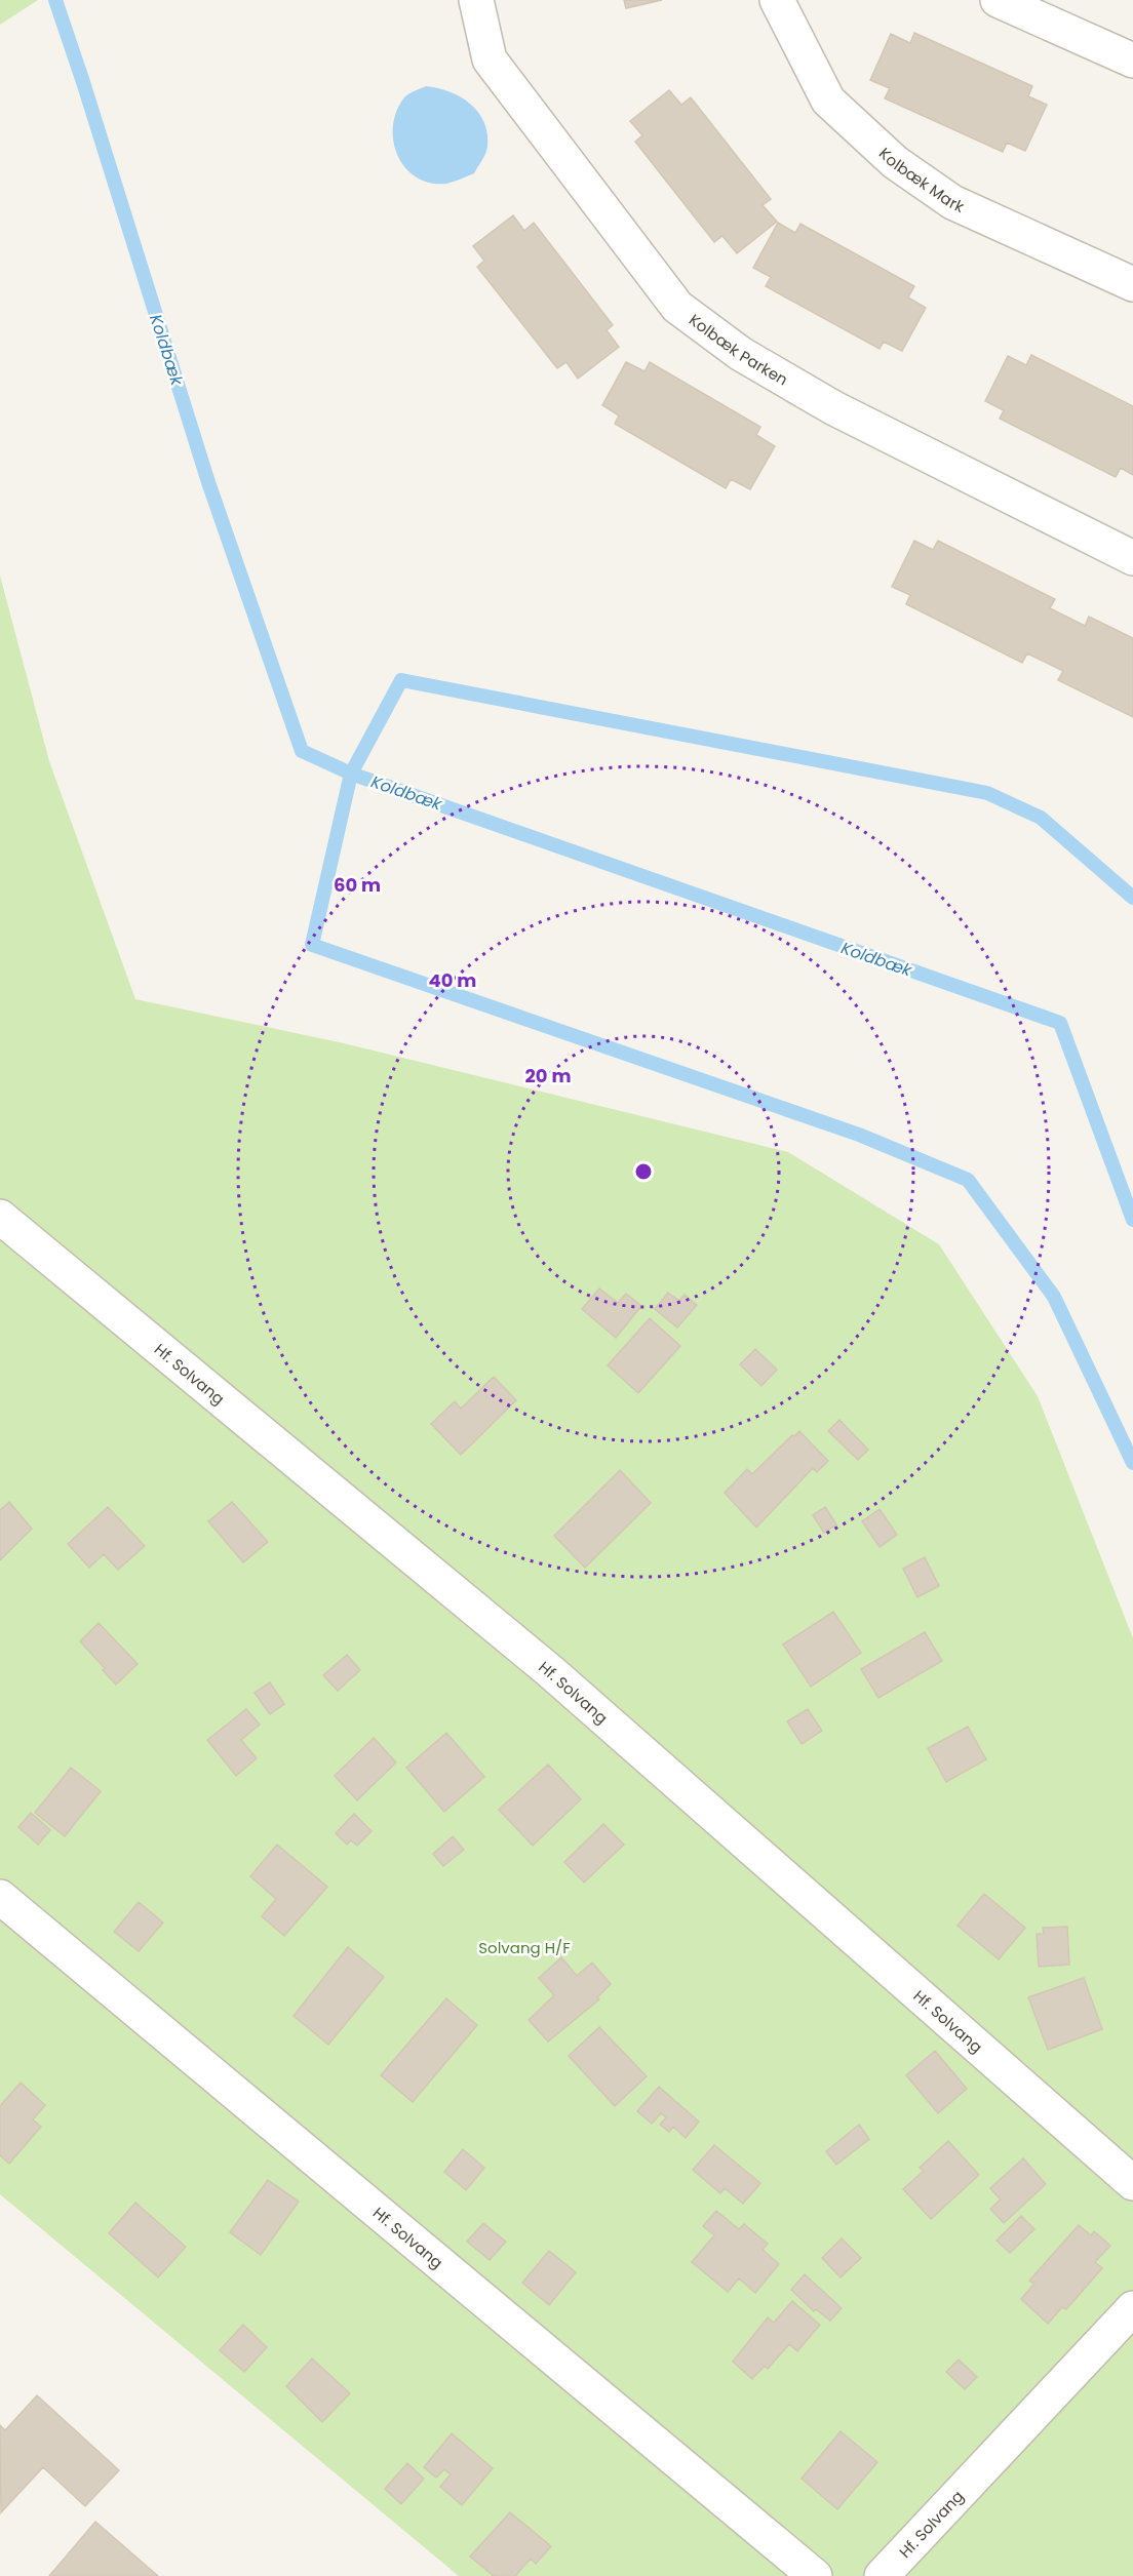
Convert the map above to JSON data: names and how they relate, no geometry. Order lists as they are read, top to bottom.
{
  "streets": {
    "street": ["Kolbæk Mark", "Kolbæk Parken", "Hf. Solvang"]
  },
  "water": ["Koldbæk"],
  "parks": ["Solvang H/F"],
  "rings": ["60 m", "40 m", "20 m"]
}
